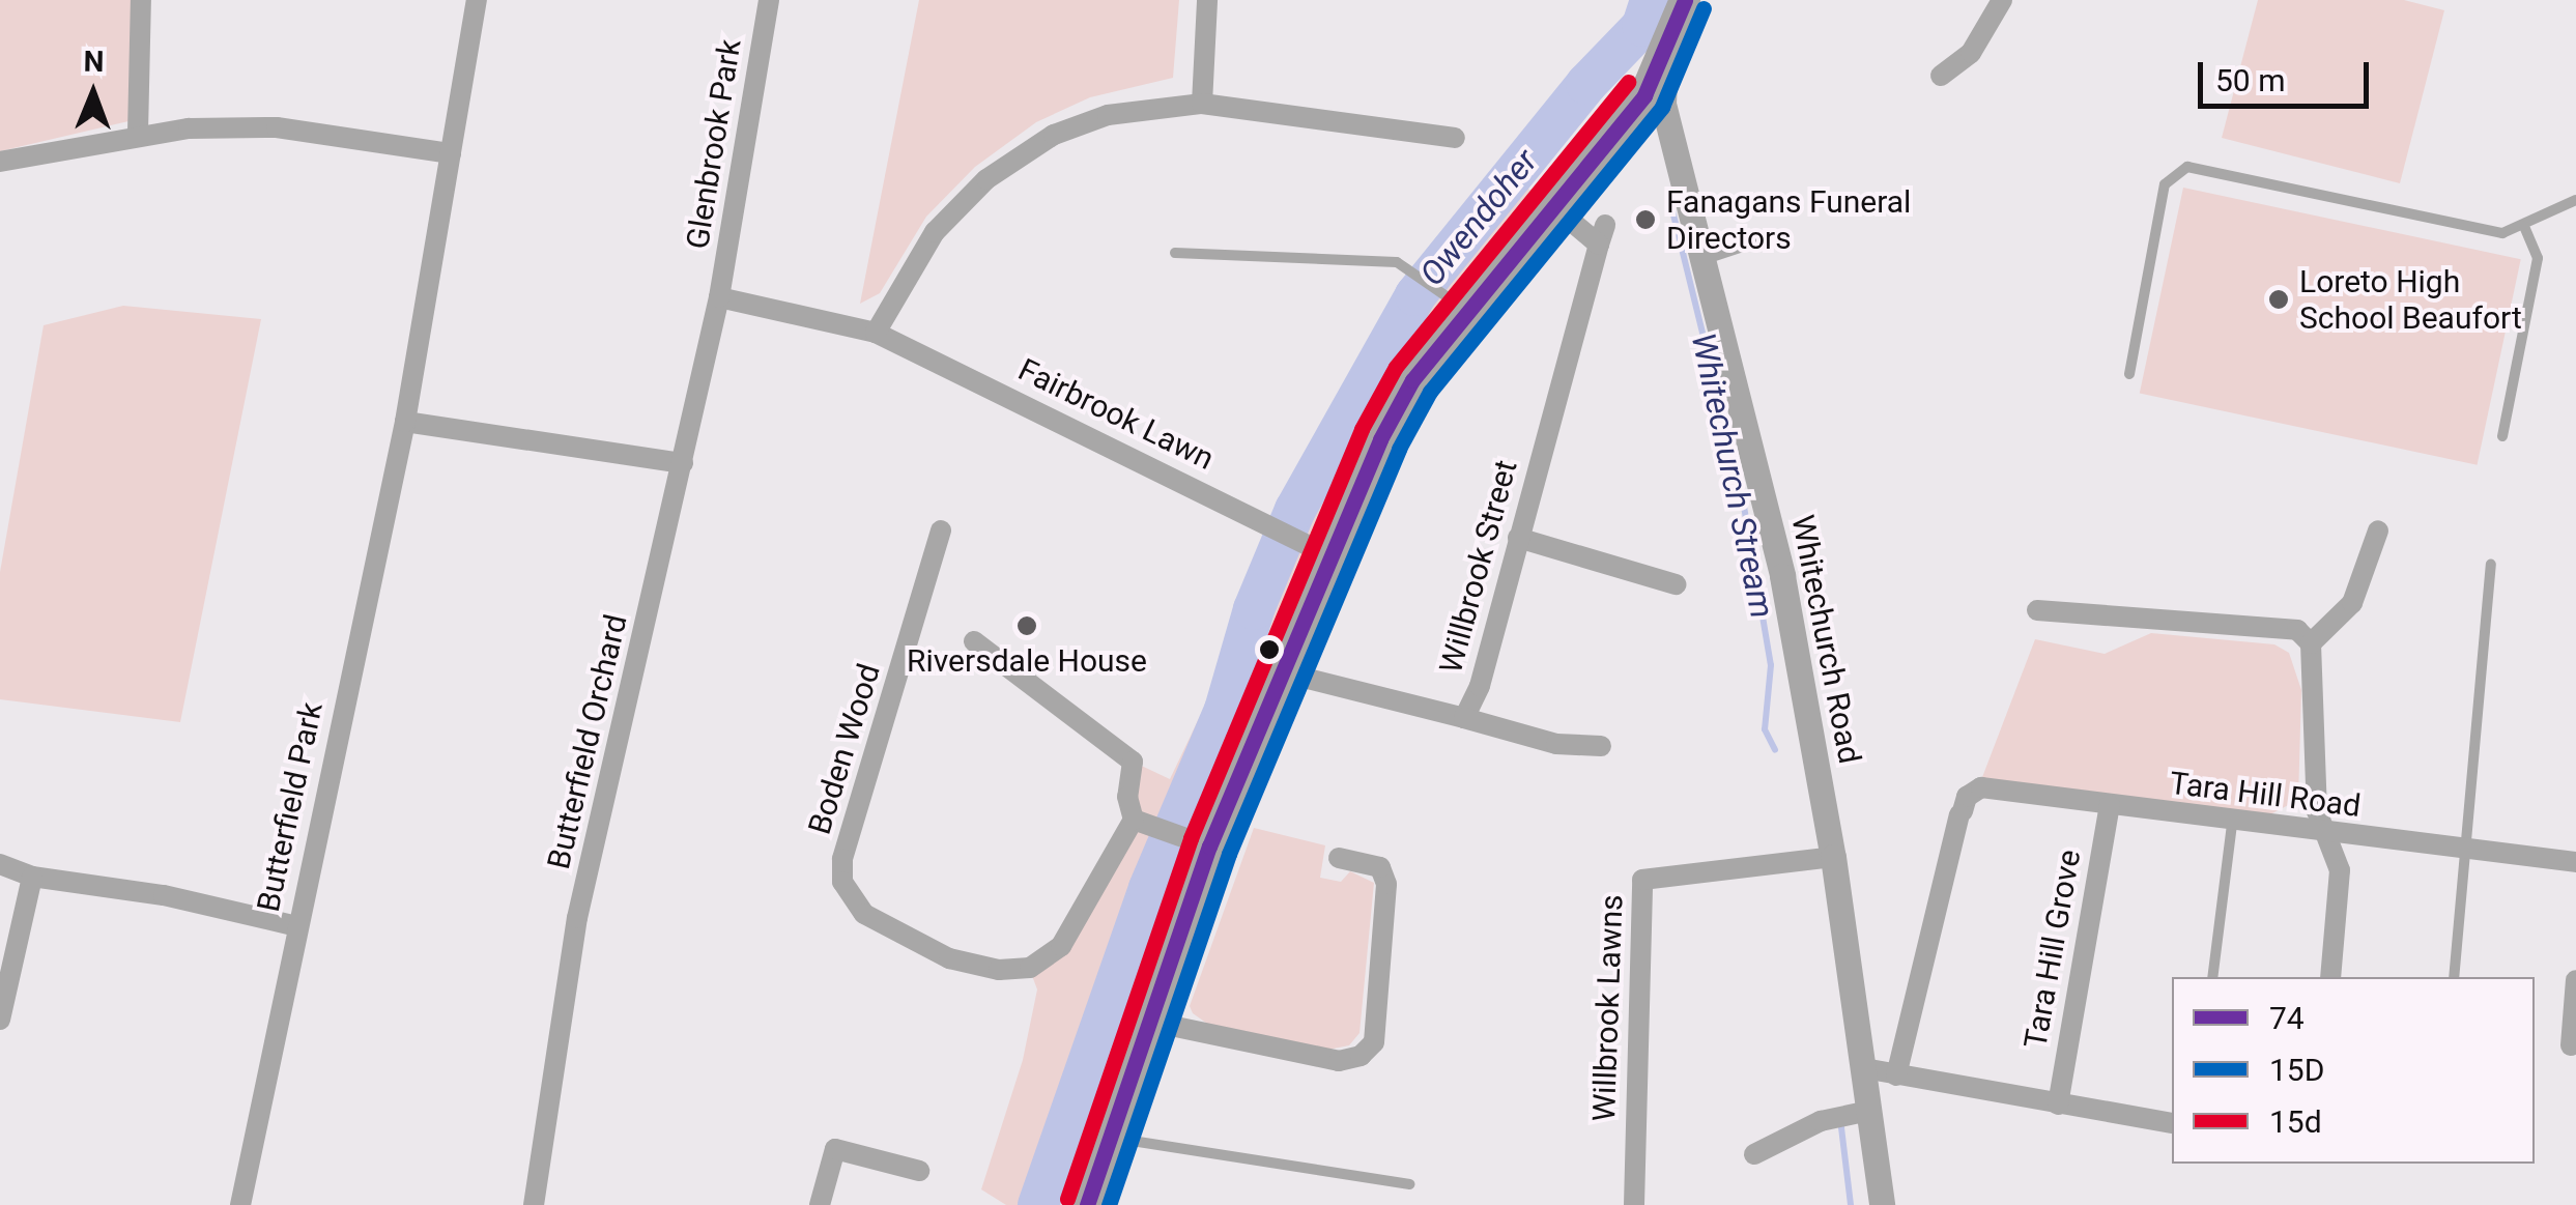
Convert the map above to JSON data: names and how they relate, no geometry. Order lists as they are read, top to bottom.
{
  "streets": {
    "street": [
      "Glenbrook Park",
      "Fairbrook Lawn",
      "Willbrook Street",
      "Whitechurch Road",
      "Butterfield Orchard",
      "Boden Wood",
      "Tara Hill Road",
      "Butterfield Park",
      "Tara Hill Grove",
      "Willbrook Lawns"
    ]
  },
  "crossings": [
    ["Glenbrook Park", "Fairbrook Lawn"],
    ["Glenbrook Park", "Butterfield Orchard"],
    ["Fairbrook Lawn", "Butterfield Orchard"],
    ["Whitechurch Road", "Willbrook Lawns"],
    ["Tara Hill Road", "Tara Hill Grove"]
  ],
  "water": ["Owendoher", "Whitechurch Stream"],
  "places": ["Fanagans Funeral Directors", "Loreto High School Beaufort", "Riversdale House"],
  "lines": ["transit line 74", "transit line 15D", "transit line 15d"],
  "legend": ["74", "15D", "15d"],
  "scale_bar": "50 m",
  "north": "top"
}
